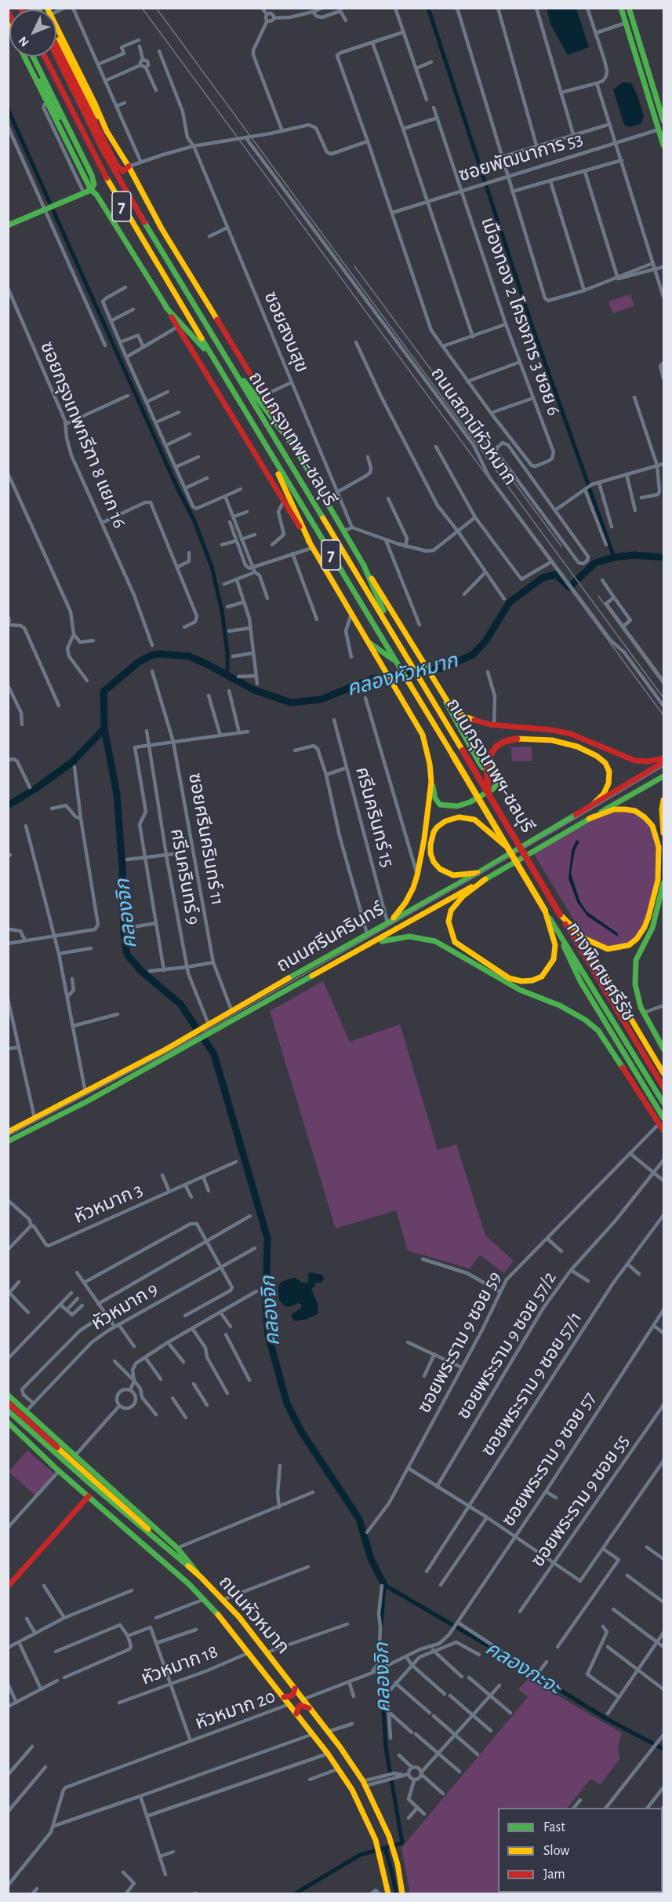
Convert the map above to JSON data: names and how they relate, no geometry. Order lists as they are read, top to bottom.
{
  "streets": {
    "main road": [
      "7",
      "ถนนกรุงเทพฯ-ชลบุรี",
      "ถนนศรีนครินทร์",
      "ทางพิเศษศรีรัช",
      "ถนนหัวหมาก"
    ],
    "street": [
      "ซอยพัฒนาการ 53",
      "เมืองทอง 2 โครงการ 3 ซอย 6",
      "ซอยสงบสุข",
      "ถนนสถานีหัวหมาก",
      "ซอยกรุงเทพกรีฑา 8 แยก 16",
      "ศรีนครินทร์ 15",
      "ซอยศรีนครินทร์ 11",
      "ศรีนครินทร์ 9",
      "หัวหมาก 3",
      "หัวหมาก 9",
      "ซอยพระราม 9 ซอย 59",
      "ซอยพระราม 9 ซอย 57/2",
      "ซอยพระราม 9 ซอย 57/1",
      "ซอยพระราม 9 ซอย 57",
      "ซอยพระราม 9 ซอย 55",
      "หัวหมาก 18",
      "หัวหมาก 20"
    ]
  },
  "crossings": [
    ["ซอยพัฒนาการ 53", "เมืองทอง 2 โครงการ 3 ซอย 6"],
    ["ถนนกรุงเทพฯ-ชลบุรี", "ทางพิเศษศรีรัช"],
    ["ศรีนครินทร์ 15", "ถนนศรีนครินทร์"],
    ["ซอยศรีนครินทร์ 11", "ถนนศรีนครินทร์"],
    ["ศรีนครินทร์ 9", "ถนนศรีนครินทร์"],
    ["ซอยพระราม 9 ซอย 57", "ถนนหัวหมาก"],
    ["ถนนหัวหมาก", "หัวหมาก 18"],
    ["ถนนหัวหมาก", "หัวหมาก 20"]
  ],
  "water": ["คลองหัวหมาก", "คลองจิก", "คลองกะจะ"],
  "legend": ["Fast", "Slow", "Jam"],
  "north": "bottom left"
}
